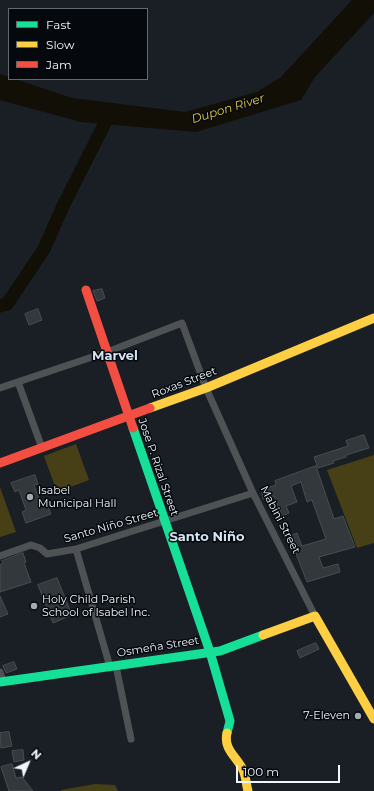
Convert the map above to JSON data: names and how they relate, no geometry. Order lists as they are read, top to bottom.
{
  "streets": {
    "street": [
      "Roxas Street",
      "Jose P. Rizal Street",
      "Mabini Street",
      "Santo Niño Street",
      "Osmeña Street"
    ]
  },
  "crossings": [
    ["Roxas Street", "Jose P. Rizal Street"],
    ["Roxas Street", "Mabini Street"],
    ["Jose P. Rizal Street", "Mabini Street"],
    ["Jose P. Rizal Street", "Santo Niño Street"],
    ["Jose P. Rizal Street", "Osmeña Street"],
    ["Mabini Street", "Santo Niño Street"],
    ["Mabini Street", "Osmeña Street"]
  ],
  "districts": ["Marvel", "Santo Niño"],
  "water": ["Dupon River"],
  "places": ["Isabel Municipal Hall", "Holy Child Parish School of Isabel Inc.", "7-Eleven"],
  "legend": ["Fast", "Slow", "Jam"],
  "scale_bar": "100 m",
  "north": "top right"
}
